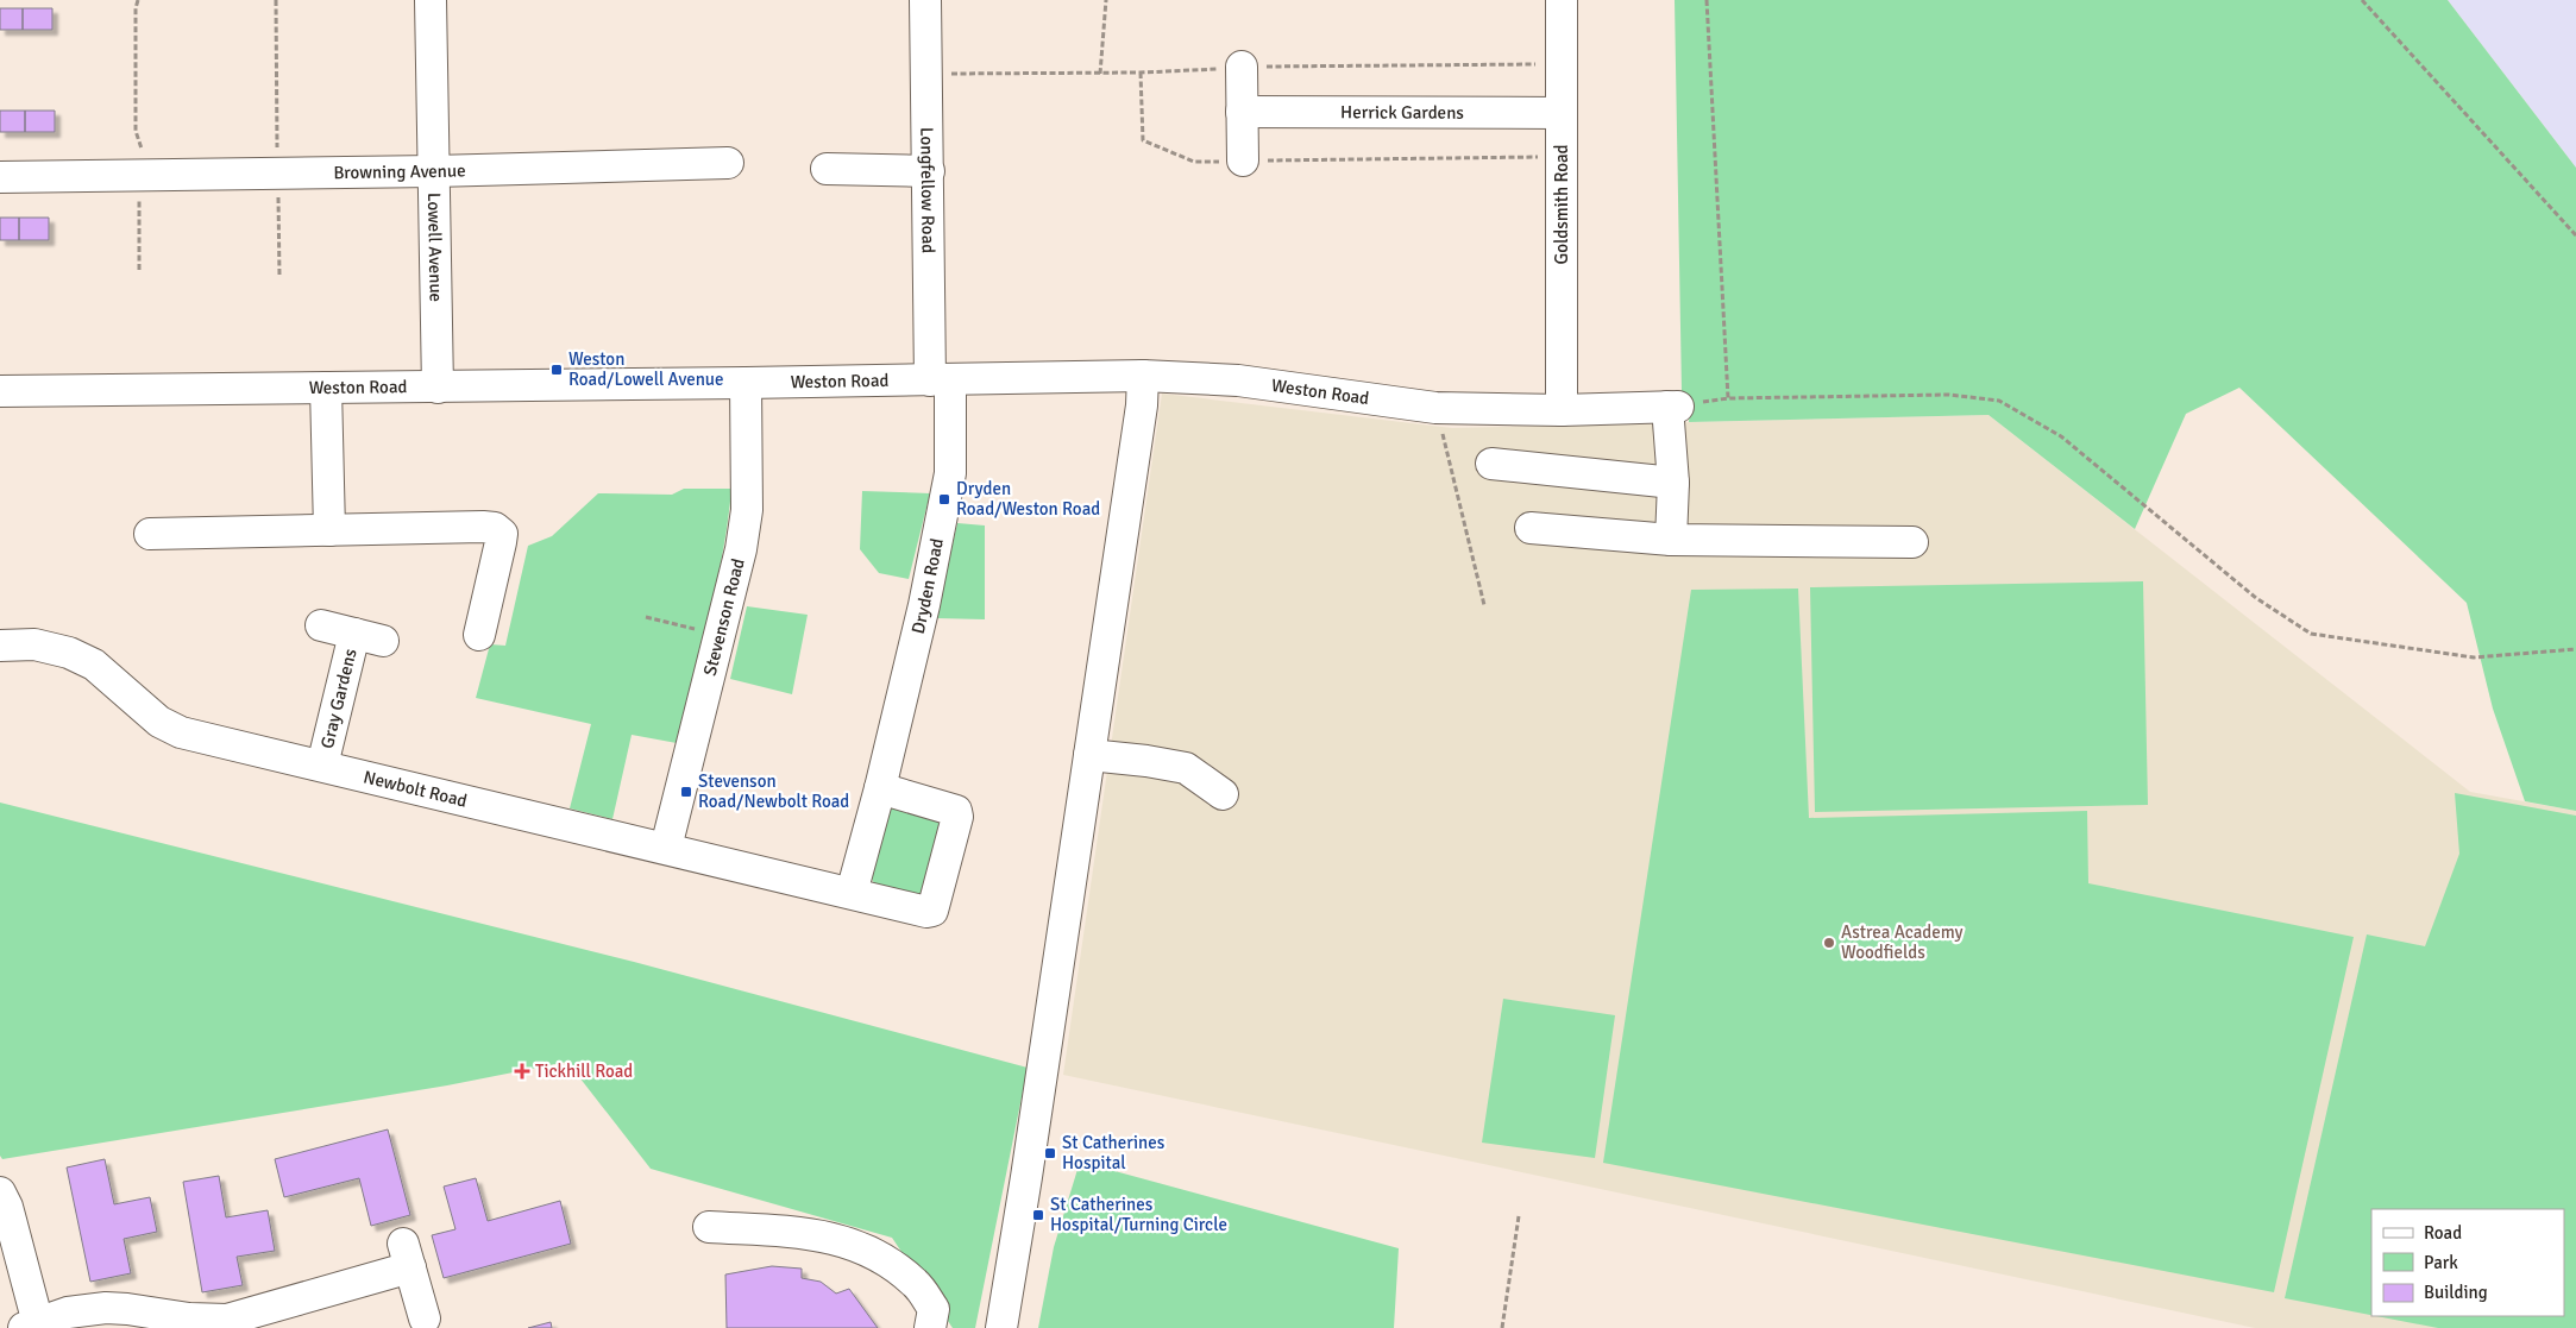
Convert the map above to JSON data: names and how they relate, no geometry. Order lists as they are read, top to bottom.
{
  "streets": {
    "street": [
      "Herrick Gardens",
      "Browning Avenue",
      "Longfellow Road",
      "Goldsmith Road",
      "Lowell Avenue",
      "Weston Road",
      "Dryden Road",
      "Stevenson Road",
      "Gray Gardens",
      "Newbolt Road"
    ]
  },
  "crossings": [
    ["Herrick Gardens", "Goldsmith Road"],
    ["Browning Avenue", "Lowell Avenue"],
    ["Longfellow Road", "Weston Road"],
    ["Longfellow Road", "Dryden Road"],
    ["Goldsmith Road", "Weston Road"],
    ["Lowell Avenue", "Weston Road"],
    ["Weston Road", "Dryden Road"],
    ["Weston Road", "Stevenson Road"],
    ["Dryden Road", "Newbolt Road"],
    ["Stevenson Road", "Newbolt Road"],
    ["Gray Gardens", "Newbolt Road"]
  ],
  "places": {
    "transit": [
      "Weston Road/Lowell Avenue",
      "Dryden Road/Weston Road",
      "Stevenson Road/Newbolt Road",
      "St Catherines Hospital",
      "St Catherines Hospital/Turning Circle"
    ],
    "other": ["Astrea Academy Woodfields"],
    "health": ["Tickhill Road"]
  },
  "legend": ["Road", "Park", "Building"]
}
